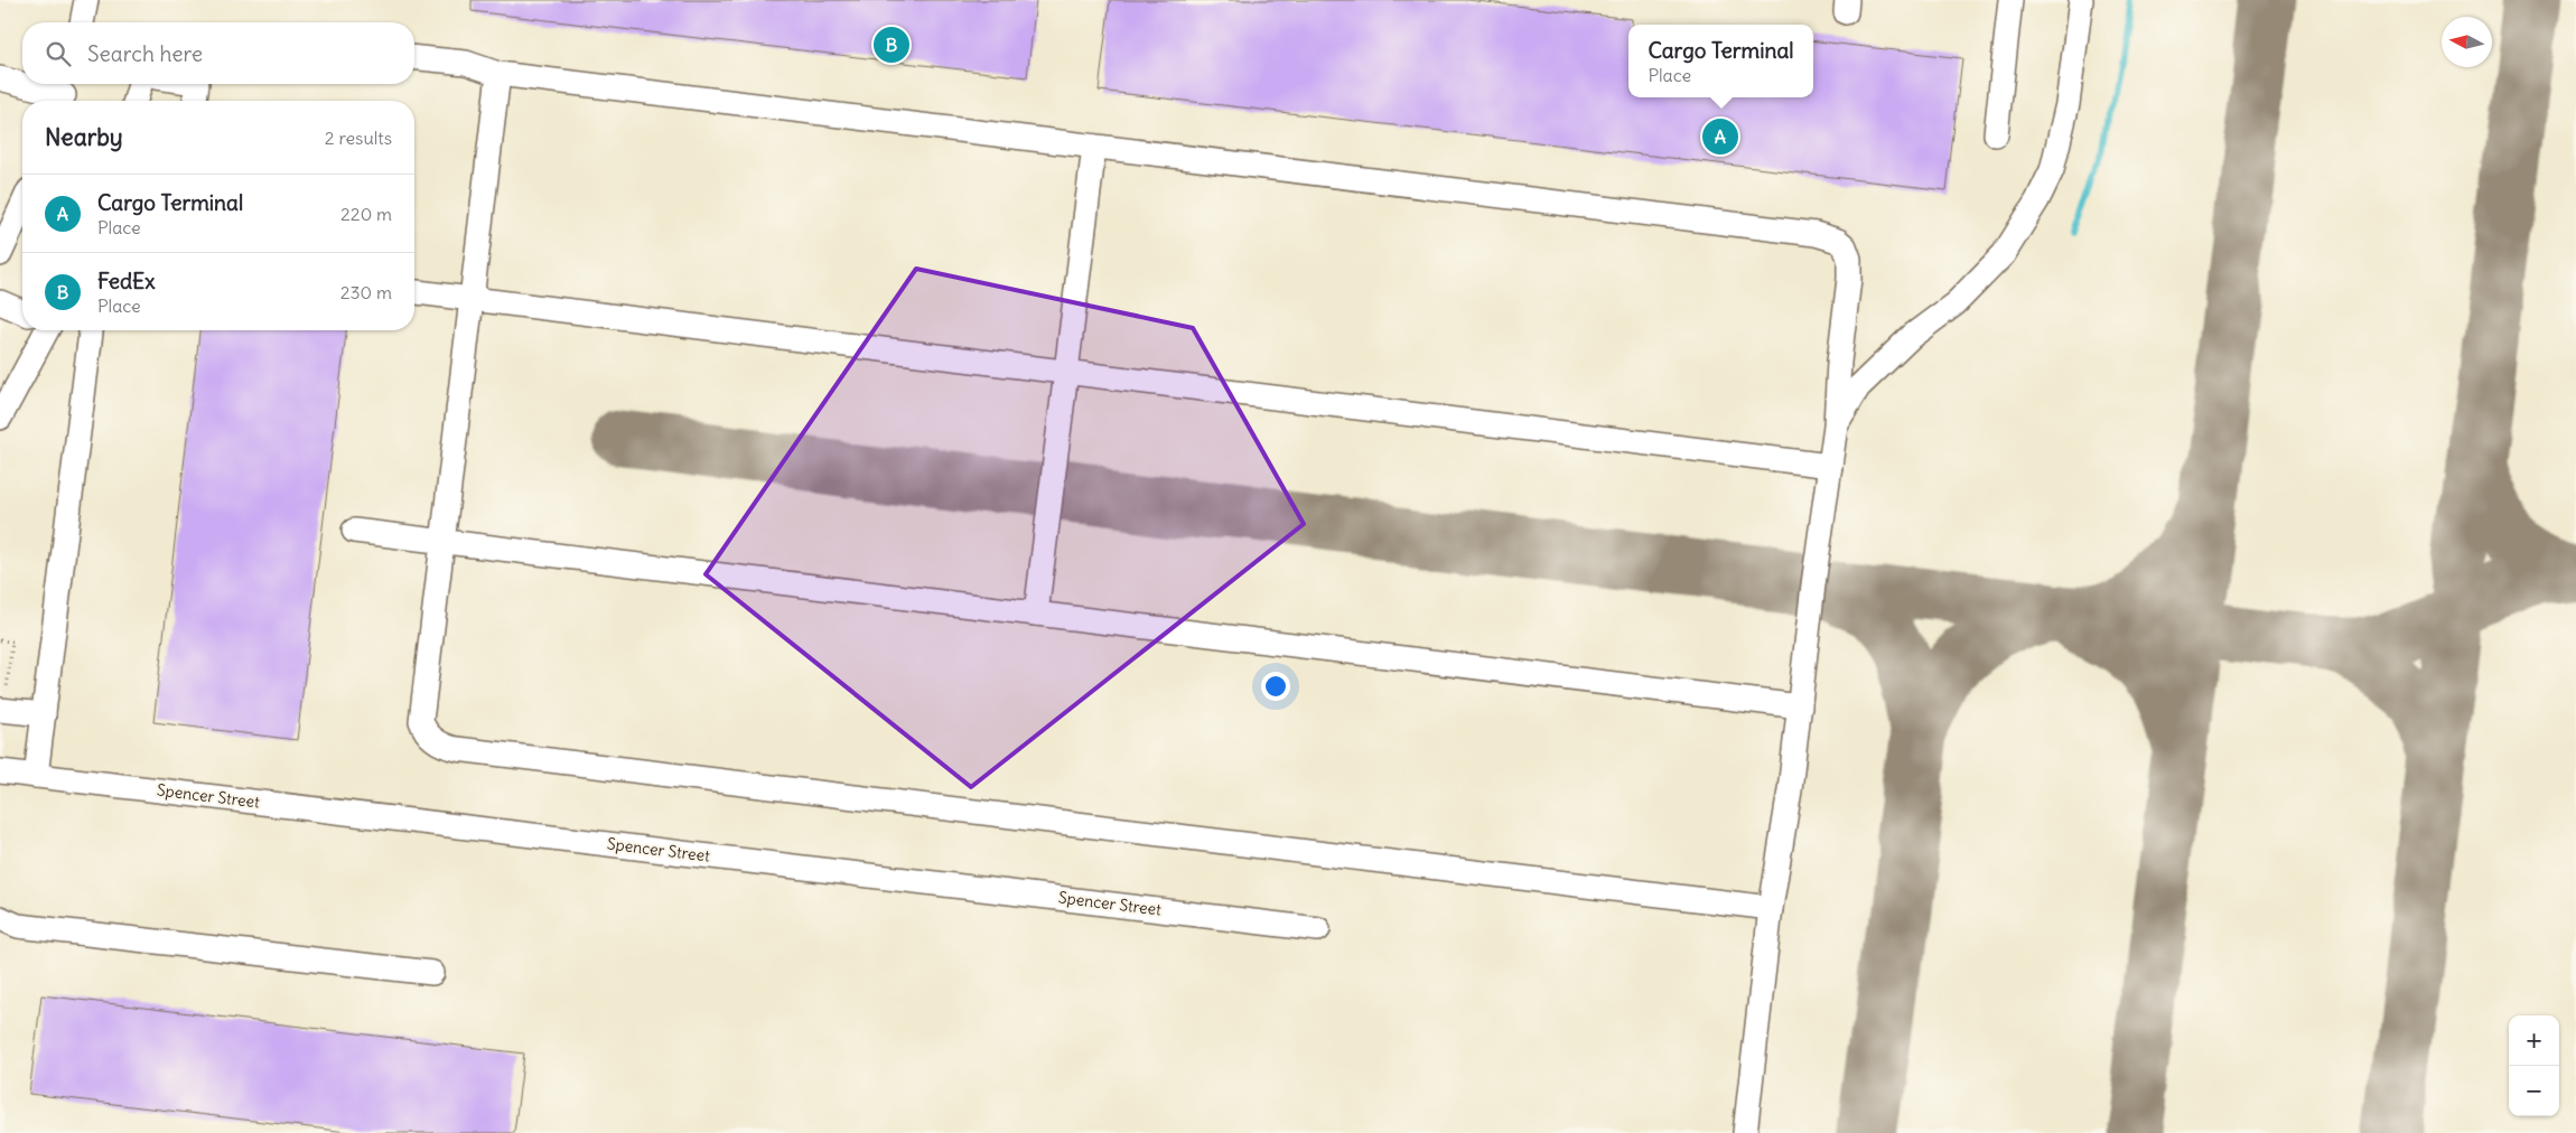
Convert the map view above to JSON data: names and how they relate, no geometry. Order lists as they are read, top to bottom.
{
  "streets": {
    "street": ["Spencer Street"]
  },
  "north": "left",
  "page": {
    "search": "Search here",
    "popup": ["Cargo Terminal", "Place"],
    "pins": ["B", "A"],
    "heading": ["Nearby", "2 results"],
    "list": [
      {
        "mark": "A",
        "name": "Cargo Terminal",
        "note": "Place",
        "value": "220 m"
      },
      {
        "mark": "B",
        "name": "FedEx",
        "note": "Place",
        "value": "230 m"
      }
    ],
    "map_buttons": ["+", "−"]
  }
}
